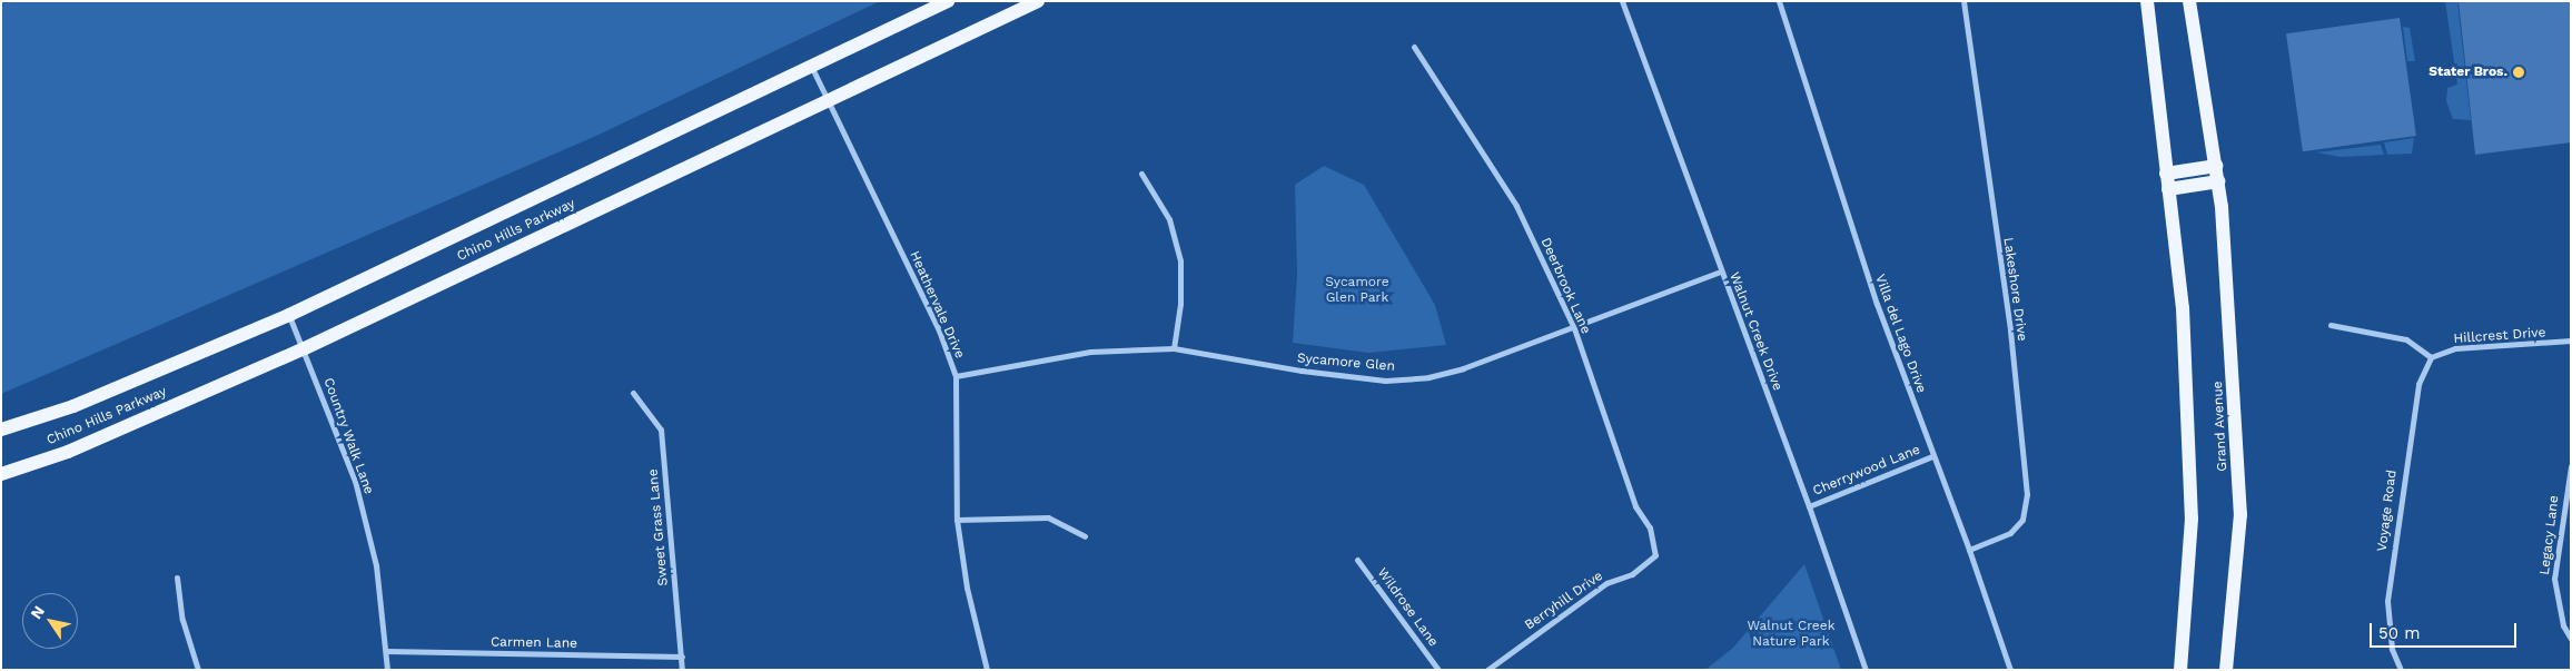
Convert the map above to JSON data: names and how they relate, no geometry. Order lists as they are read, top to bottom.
{
  "streets": {
    "main road": ["Chino Hills Parkway", "Grand Avenue"],
    "street": [
      "Deerbrook Lane",
      "Lakeshore Drive",
      "Heathervale Drive",
      "Walnut Creek Drive",
      "Villa del Lago Drive",
      "Hillcrest Drive",
      "Sycamore Glen",
      "Country Walk Lane",
      "Cherrywood Lane",
      "Voyage Road",
      "Sweet Grass Lane",
      "Legacy Lane",
      "Berryhill Drive",
      "Wildrose Lane",
      "Carmen Lane"
    ]
  },
  "crossings": [
    ["Chino Hills Parkway", "Heathervale Drive"],
    ["Chino Hills Parkway", "Country Walk Lane"],
    ["Deerbrook Lane", "Sycamore Glen"],
    ["Deerbrook Lane", "Berryhill Drive"],
    ["Lakeshore Drive", "Villa del Lago Drive"],
    ["Heathervale Drive", "Sycamore Glen"],
    ["Walnut Creek Drive", "Sycamore Glen"],
    ["Walnut Creek Drive", "Cherrywood Lane"],
    ["Villa del Lago Drive", "Cherrywood Lane"],
    ["Hillcrest Drive", "Voyage Road"],
    ["Country Walk Lane", "Carmen Lane"],
    ["Sweet Grass Lane", "Carmen Lane"]
  ],
  "parks": ["Sycamore Glen Park", "Walnut Creek Nature Park"],
  "places": ["Stater Bros."],
  "scale_bar": "50 m",
  "north": "top left"
}
